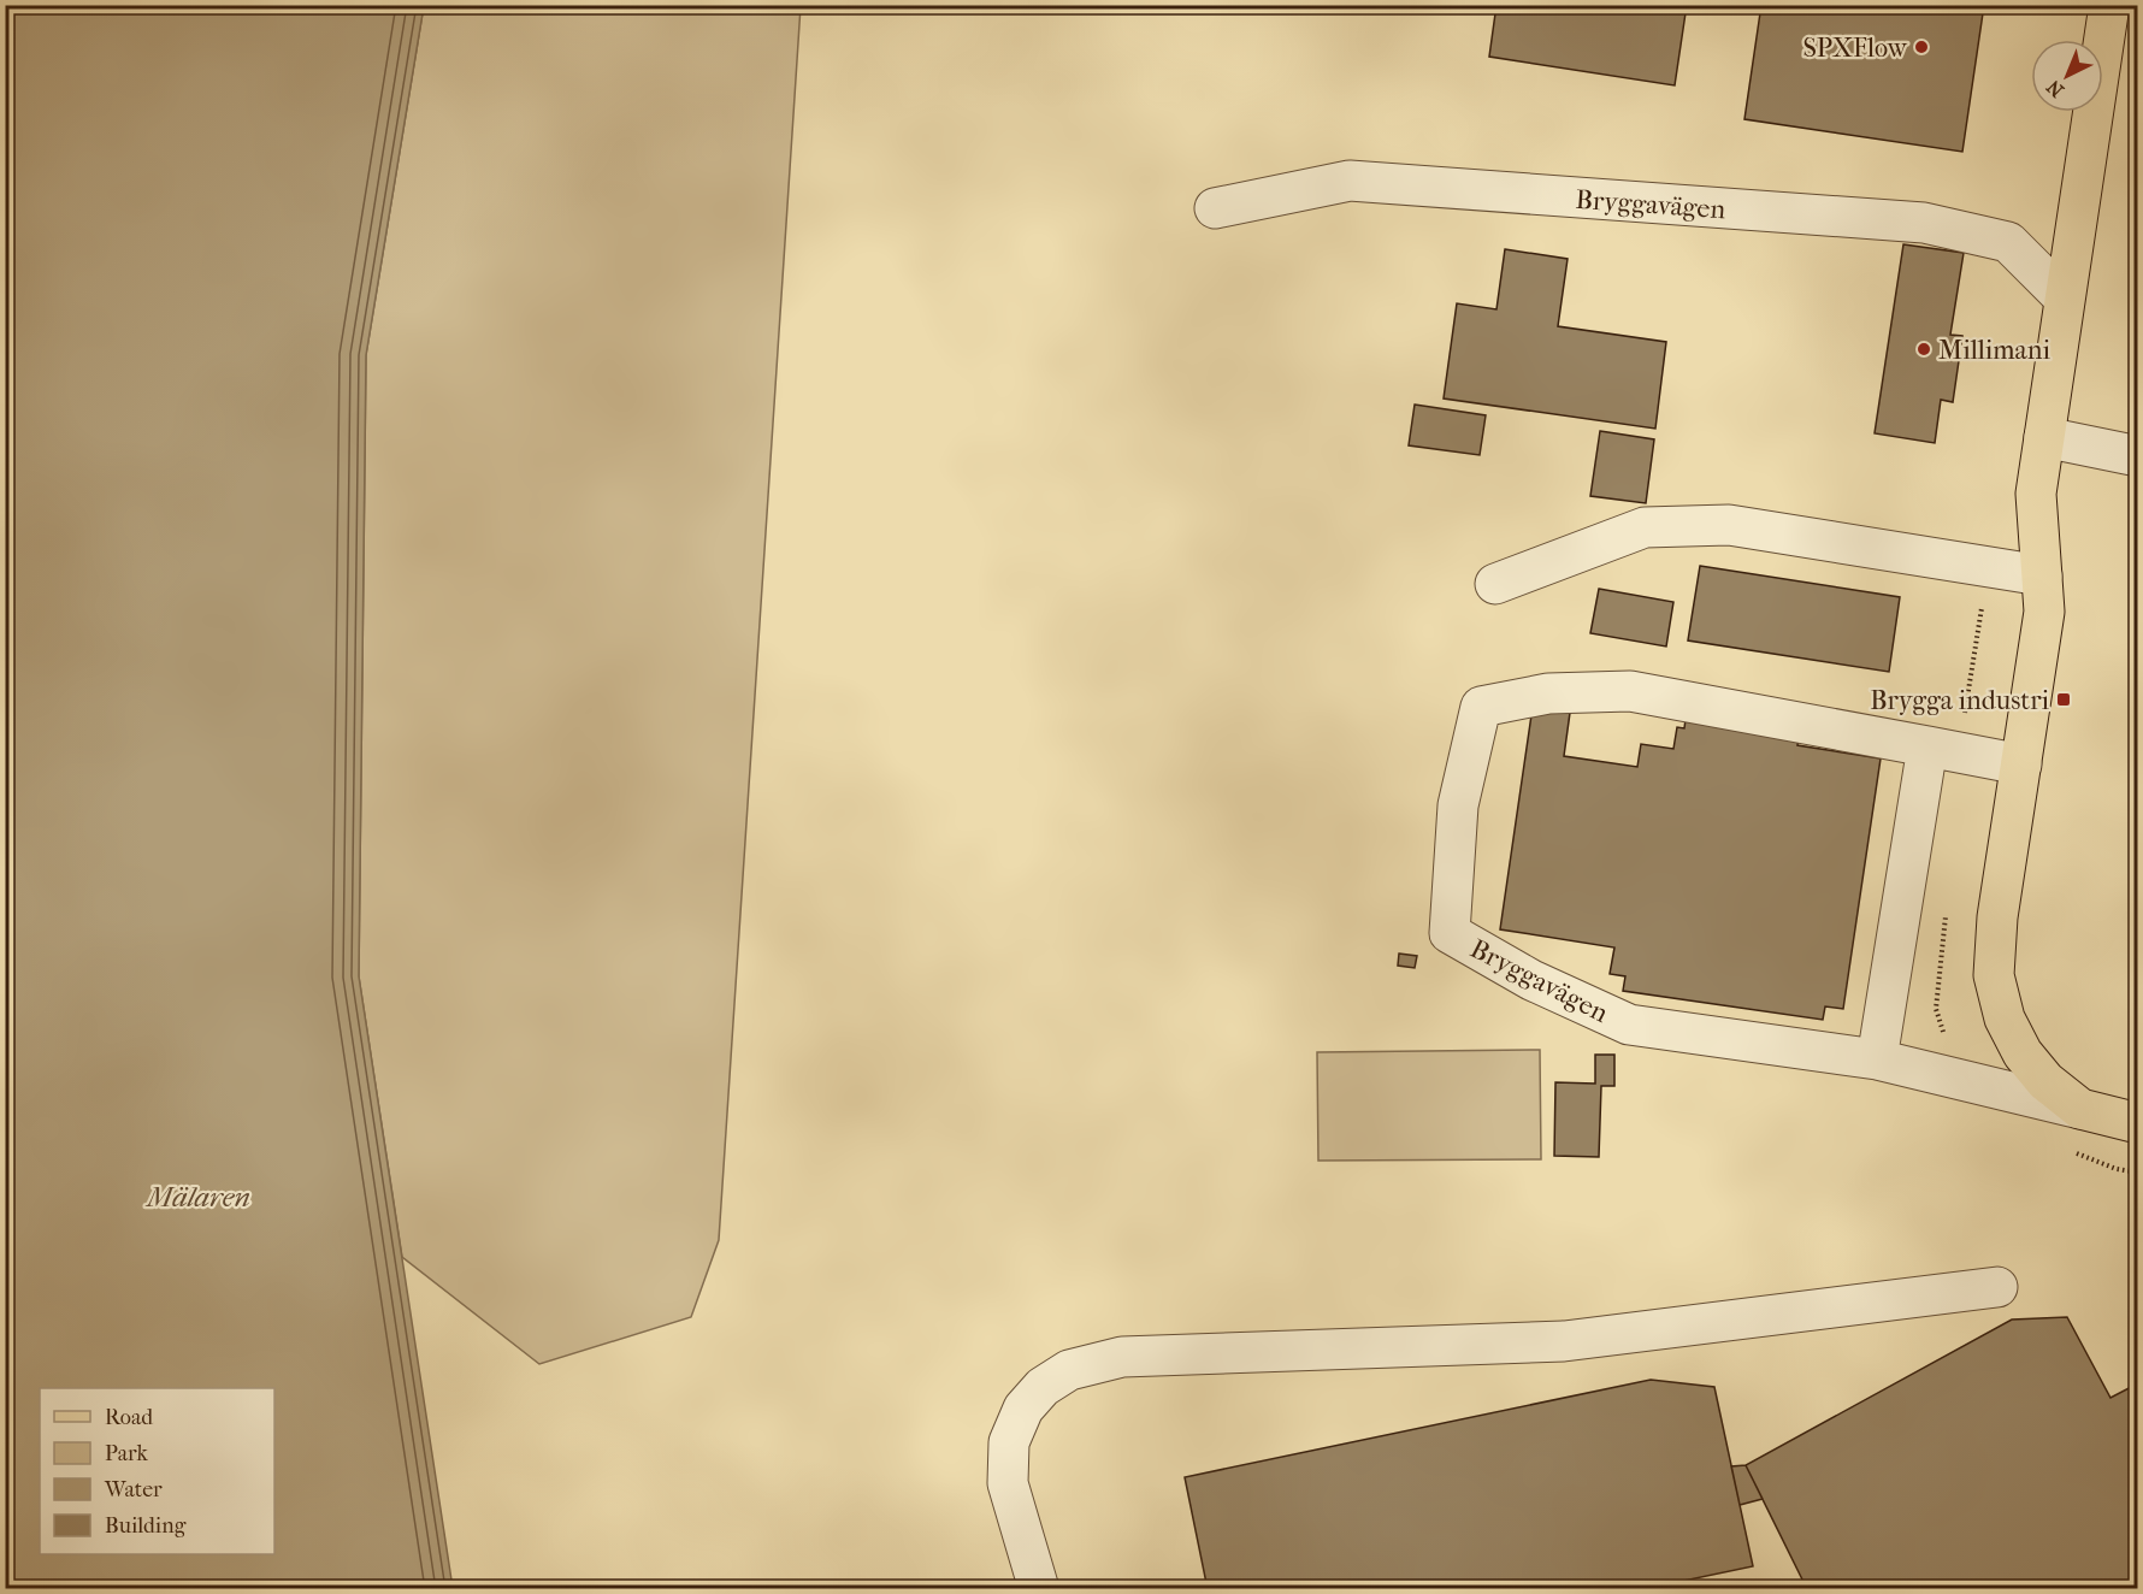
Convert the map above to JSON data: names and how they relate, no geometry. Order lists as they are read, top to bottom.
{
  "streets": {
    "main road": ["Bryggavägen"]
  },
  "water": ["Mälaren"],
  "places": {
    "other": ["SPXFlow", "Millimani"],
    "transit": ["Brygga industri"]
  },
  "legend": [
    "Road",
    "Park",
    "Water",
    "Building"
  ],
  "north": "bottom left"
}
